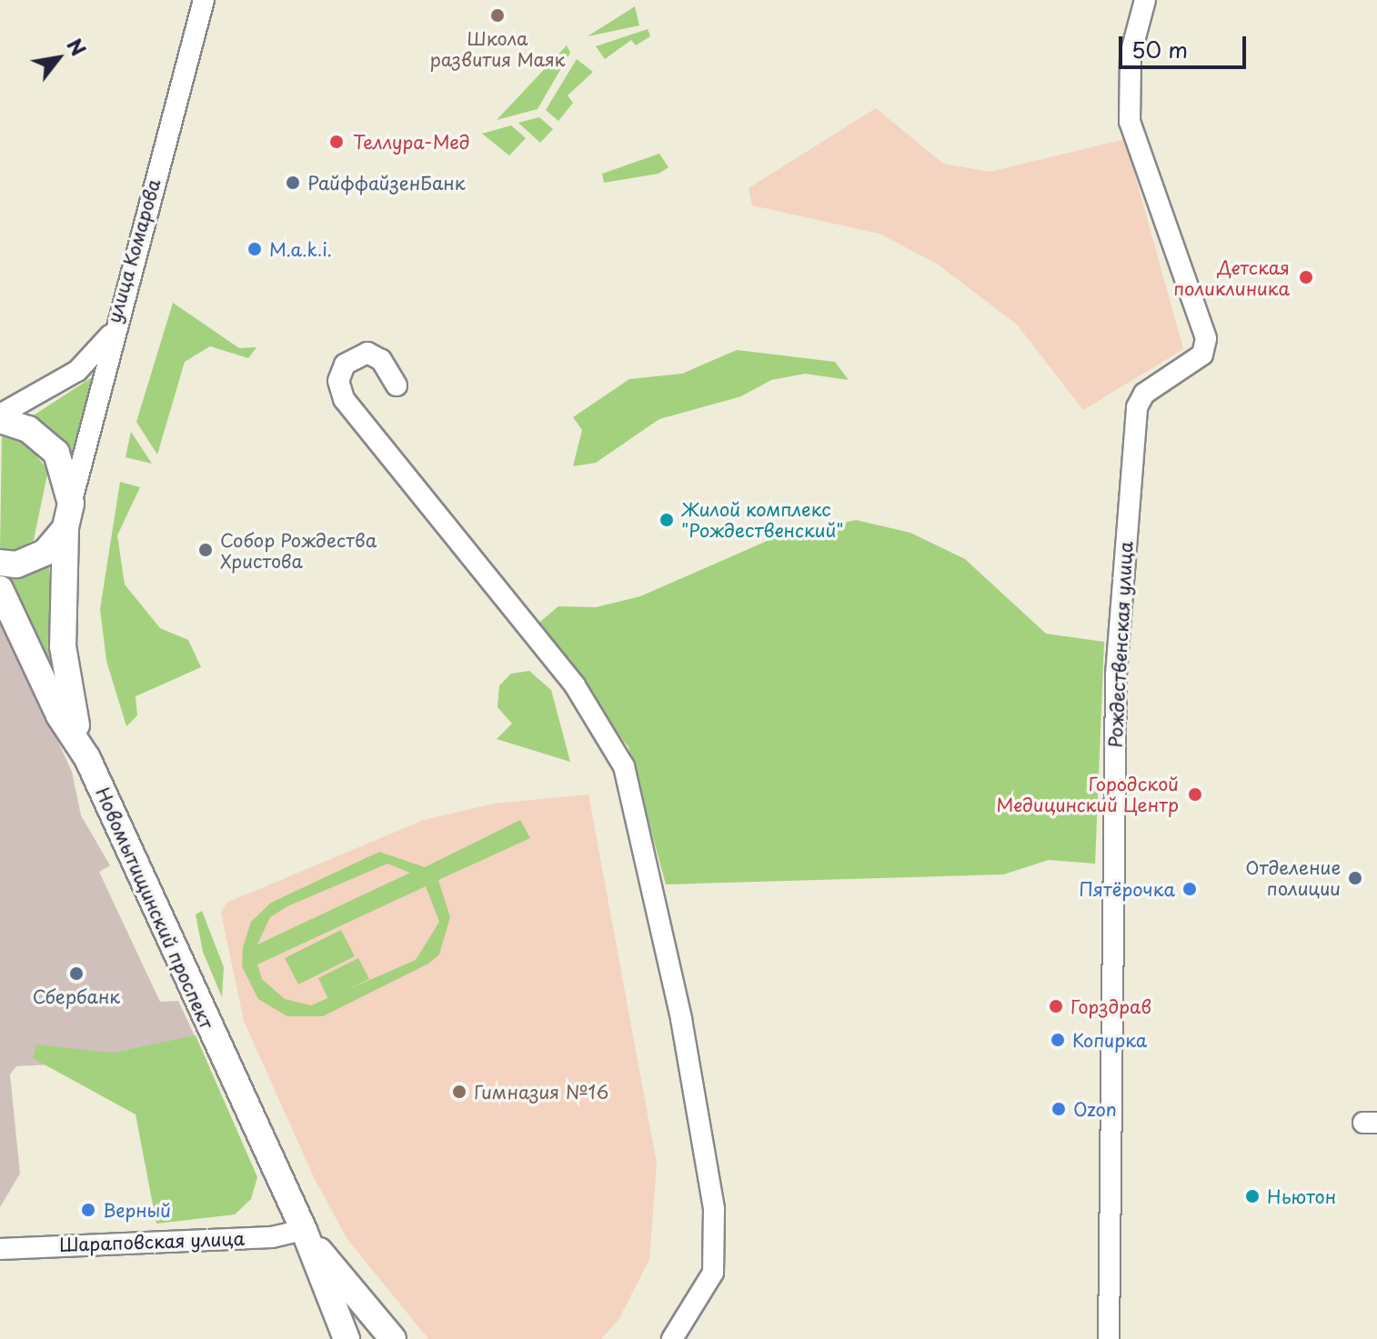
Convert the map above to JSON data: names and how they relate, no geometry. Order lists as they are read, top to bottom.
{
  "streets": {
    "main road": ["Новомытищинский проспект"],
    "street": ["улица Комарова", "Рождественская улица", "Шараповская улица"]
  },
  "crossings": [
    ["Новомытищинский проспект", "Шараповская улица"]
  ],
  "places": [
    "Школа развития Маяк",
    "Теллура-Мед",
    "РайффайзенБанк",
    "M.a.k.i.",
    "Детская поликлиника",
    "Жилой комплекс \"Рождественский\"",
    "Собор Рождества Христова",
    "Городской Медицинский Центр",
    "Отделение полиции",
    "Пятёрочка",
    "Сбербанк",
    "Горздрав",
    "Копирка",
    "Гимназия №16",
    "Ozon",
    "Ньютон",
    "Верный"
  ],
  "scale_bar": "50 m",
  "north": "top right"
}
